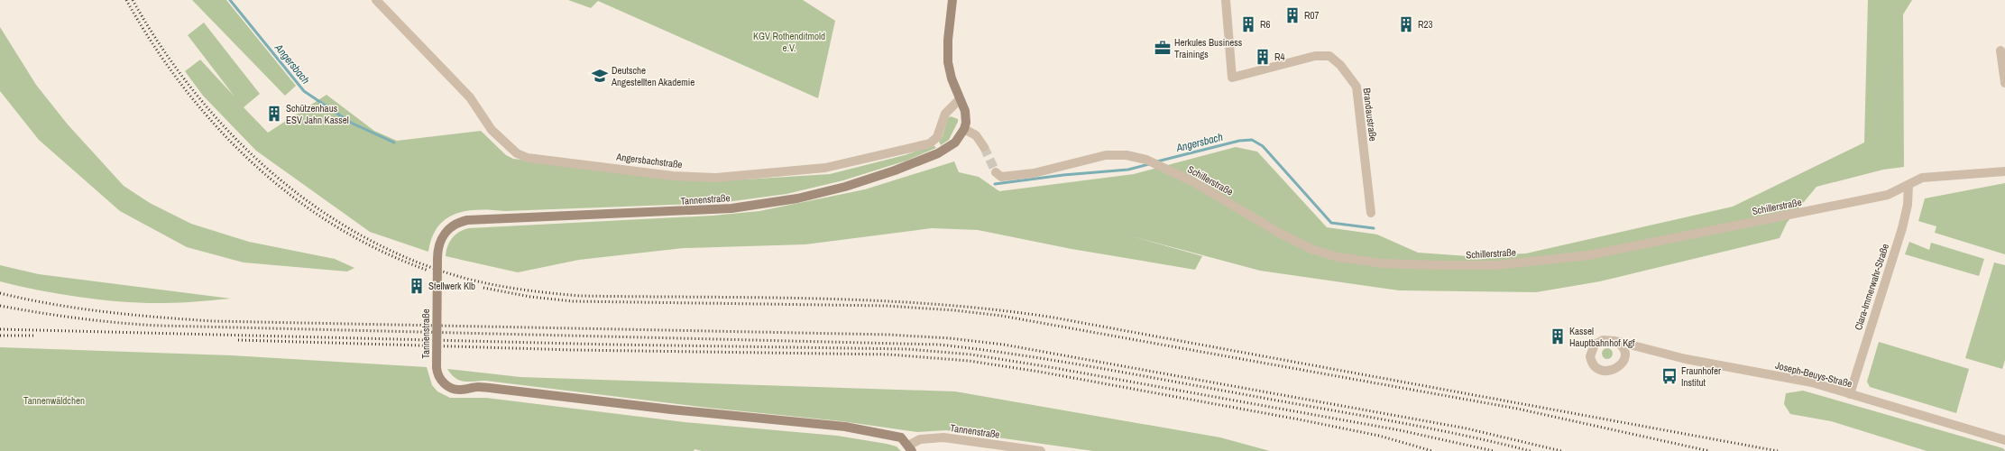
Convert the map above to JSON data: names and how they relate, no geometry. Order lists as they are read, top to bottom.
{
  "streets": {
    "street": [
      "Brandaustraße",
      "Angersbachstraße",
      "Schillerstraße",
      "Tannenstraße",
      "Clara-Immerwahr-Straße",
      "Joseph-Beuys-Straße"
    ]
  },
  "crossings": [
    ["Schillerstraße", "Clara-Immerwahr-Straße"],
    ["Clara-Immerwahr-Straße", "Joseph-Beuys-Straße"]
  ],
  "water": ["Angersbach"],
  "parks": ["KGV Rothenditmold e.V.", "Tannenwäldchen"],
  "places": {
    "building": [
      "R07",
      "R6",
      "R23",
      "R4",
      "Schützenhaus ESV Jahn Kassel",
      "Stellwerk Klb",
      "Kassel Hauptbahnhof Kgf"
    ],
    "office": ["Herkules Business Trainings"],
    "school or university": ["Deutsche Angestellten Akademie"],
    "bus stop": ["Fraunhofer Institut"]
  }
}
